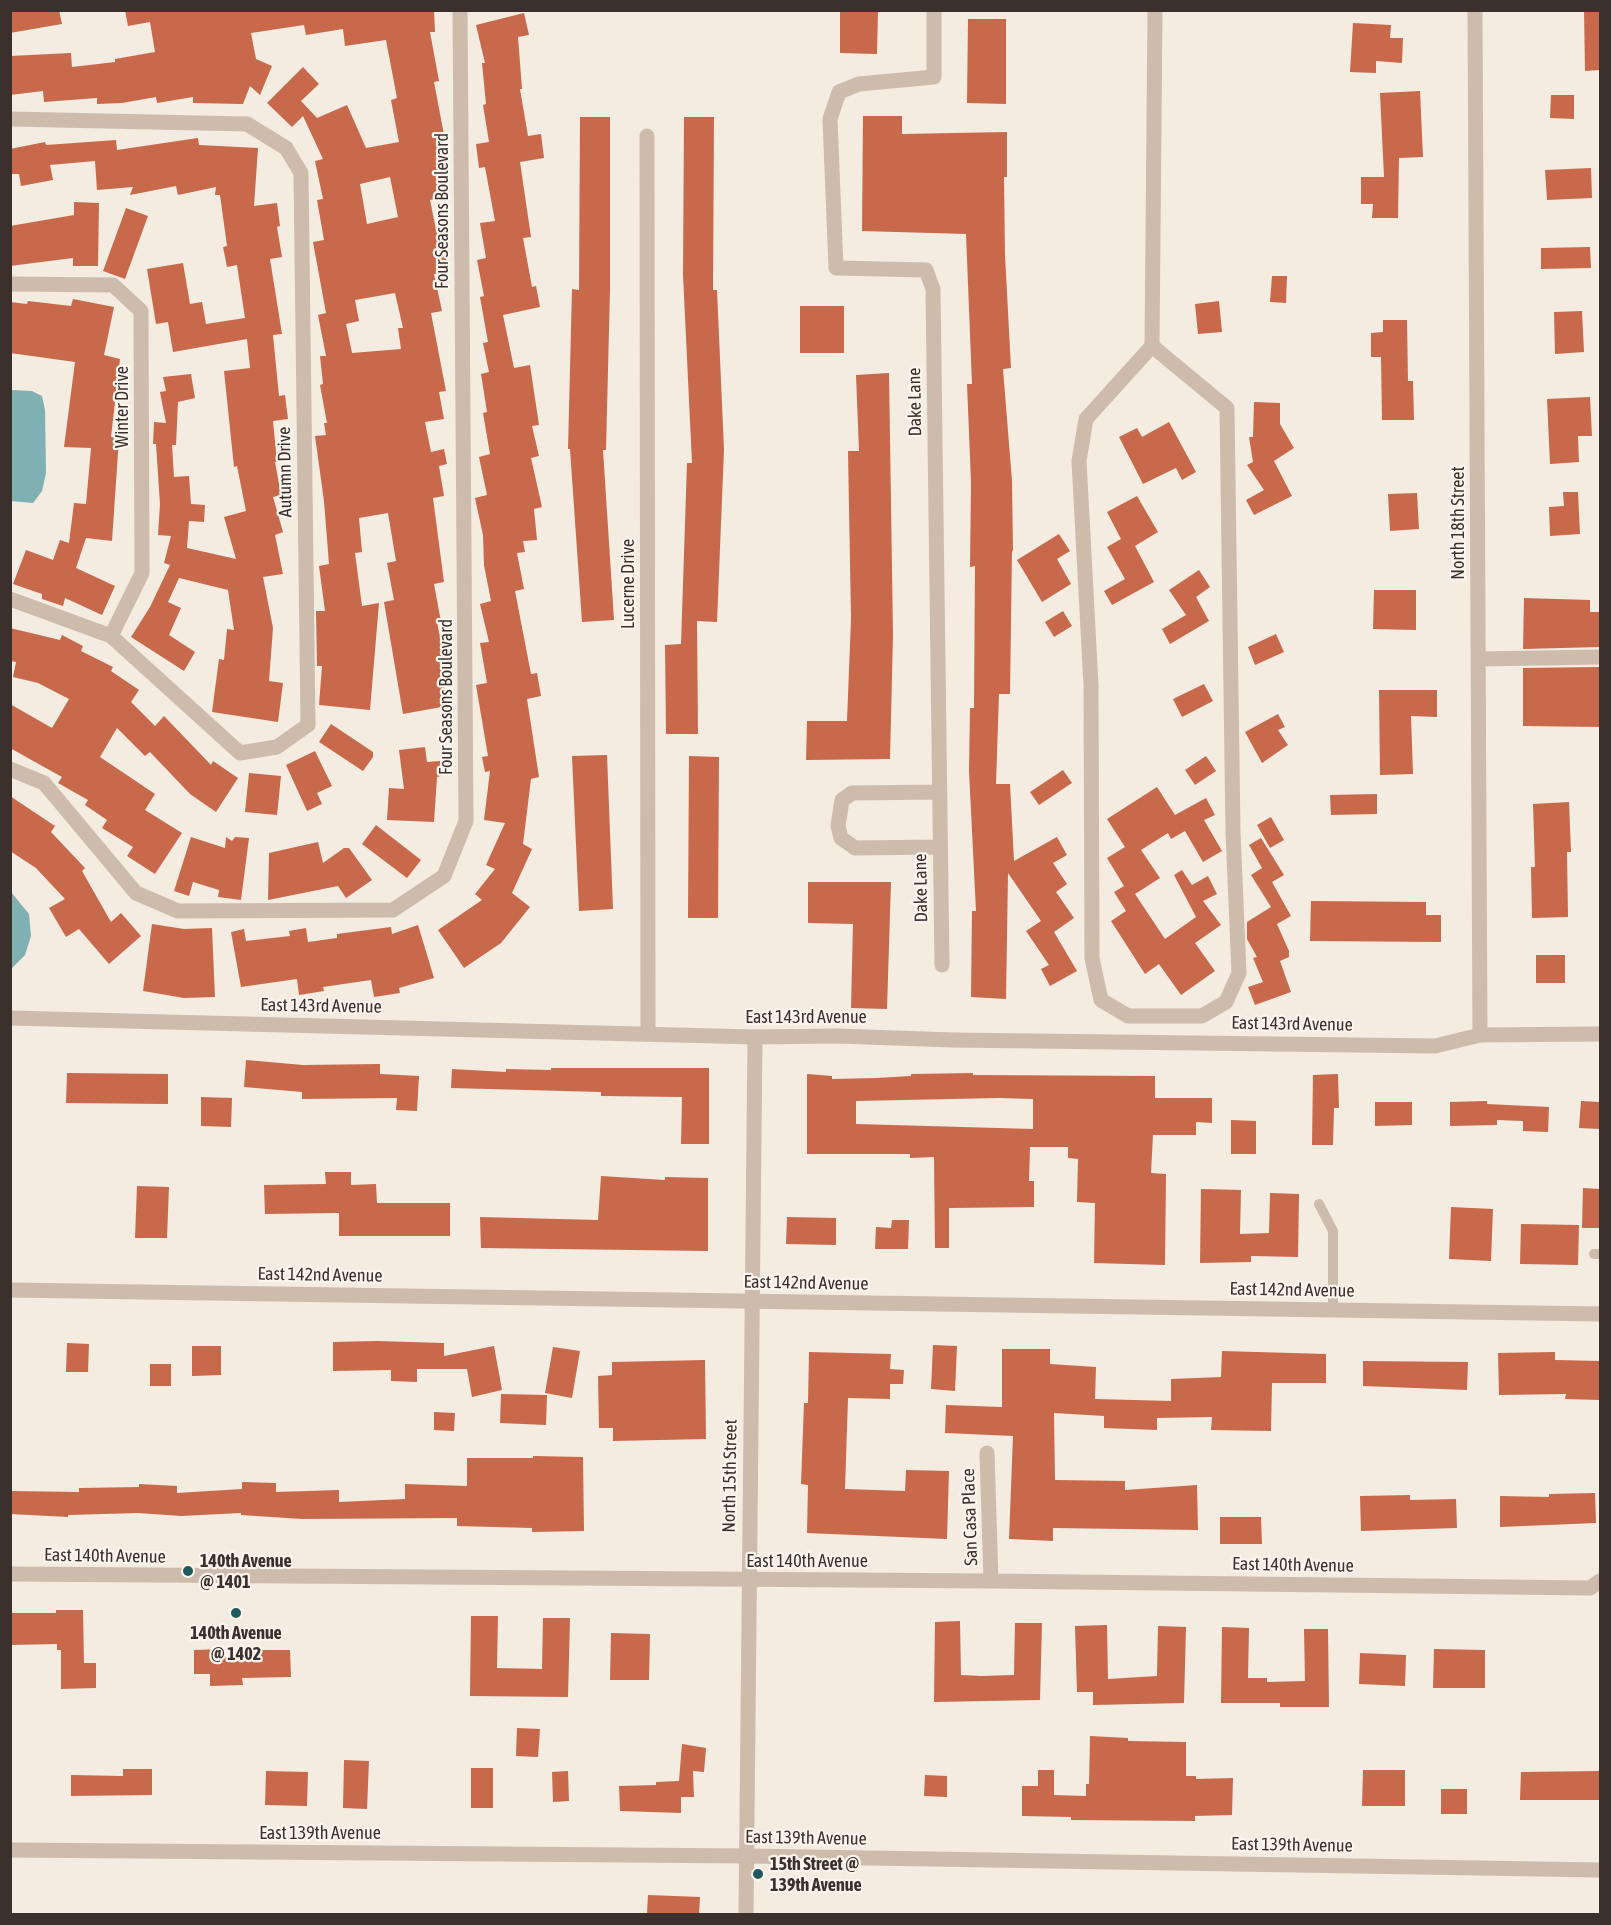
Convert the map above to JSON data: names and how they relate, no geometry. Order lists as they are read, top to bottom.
{
  "streets": {
    "street": [
      "Four Seasons Boulevard",
      "Dake Lane",
      "Winter Drive",
      "Autumn Drive",
      "North 18th Street",
      "Lucerne Drive",
      "East 143rd Avenue",
      "East 142nd Avenue",
      "North 15th Street",
      "San Casa Place",
      "East 140th Avenue",
      "East 139th Avenue"
    ]
  },
  "crossings": [
    ["Winter Drive", "Autumn Drive"],
    ["North 18th Street", "East 143rd Avenue"],
    ["Lucerne Drive", "East 143rd Avenue"],
    ["East 143rd Avenue", "North 15th Street"],
    ["East 142nd Avenue", "North 15th Street"],
    ["North 15th Street", "East 140th Avenue"],
    ["North 15th Street", "East 139th Avenue"],
    ["San Casa Place", "East 140th Avenue"]
  ],
  "places": ["140th Avenue @ 1401", "140th Avenue @ 1402", "15th Street @ 139th Avenue"]
}
